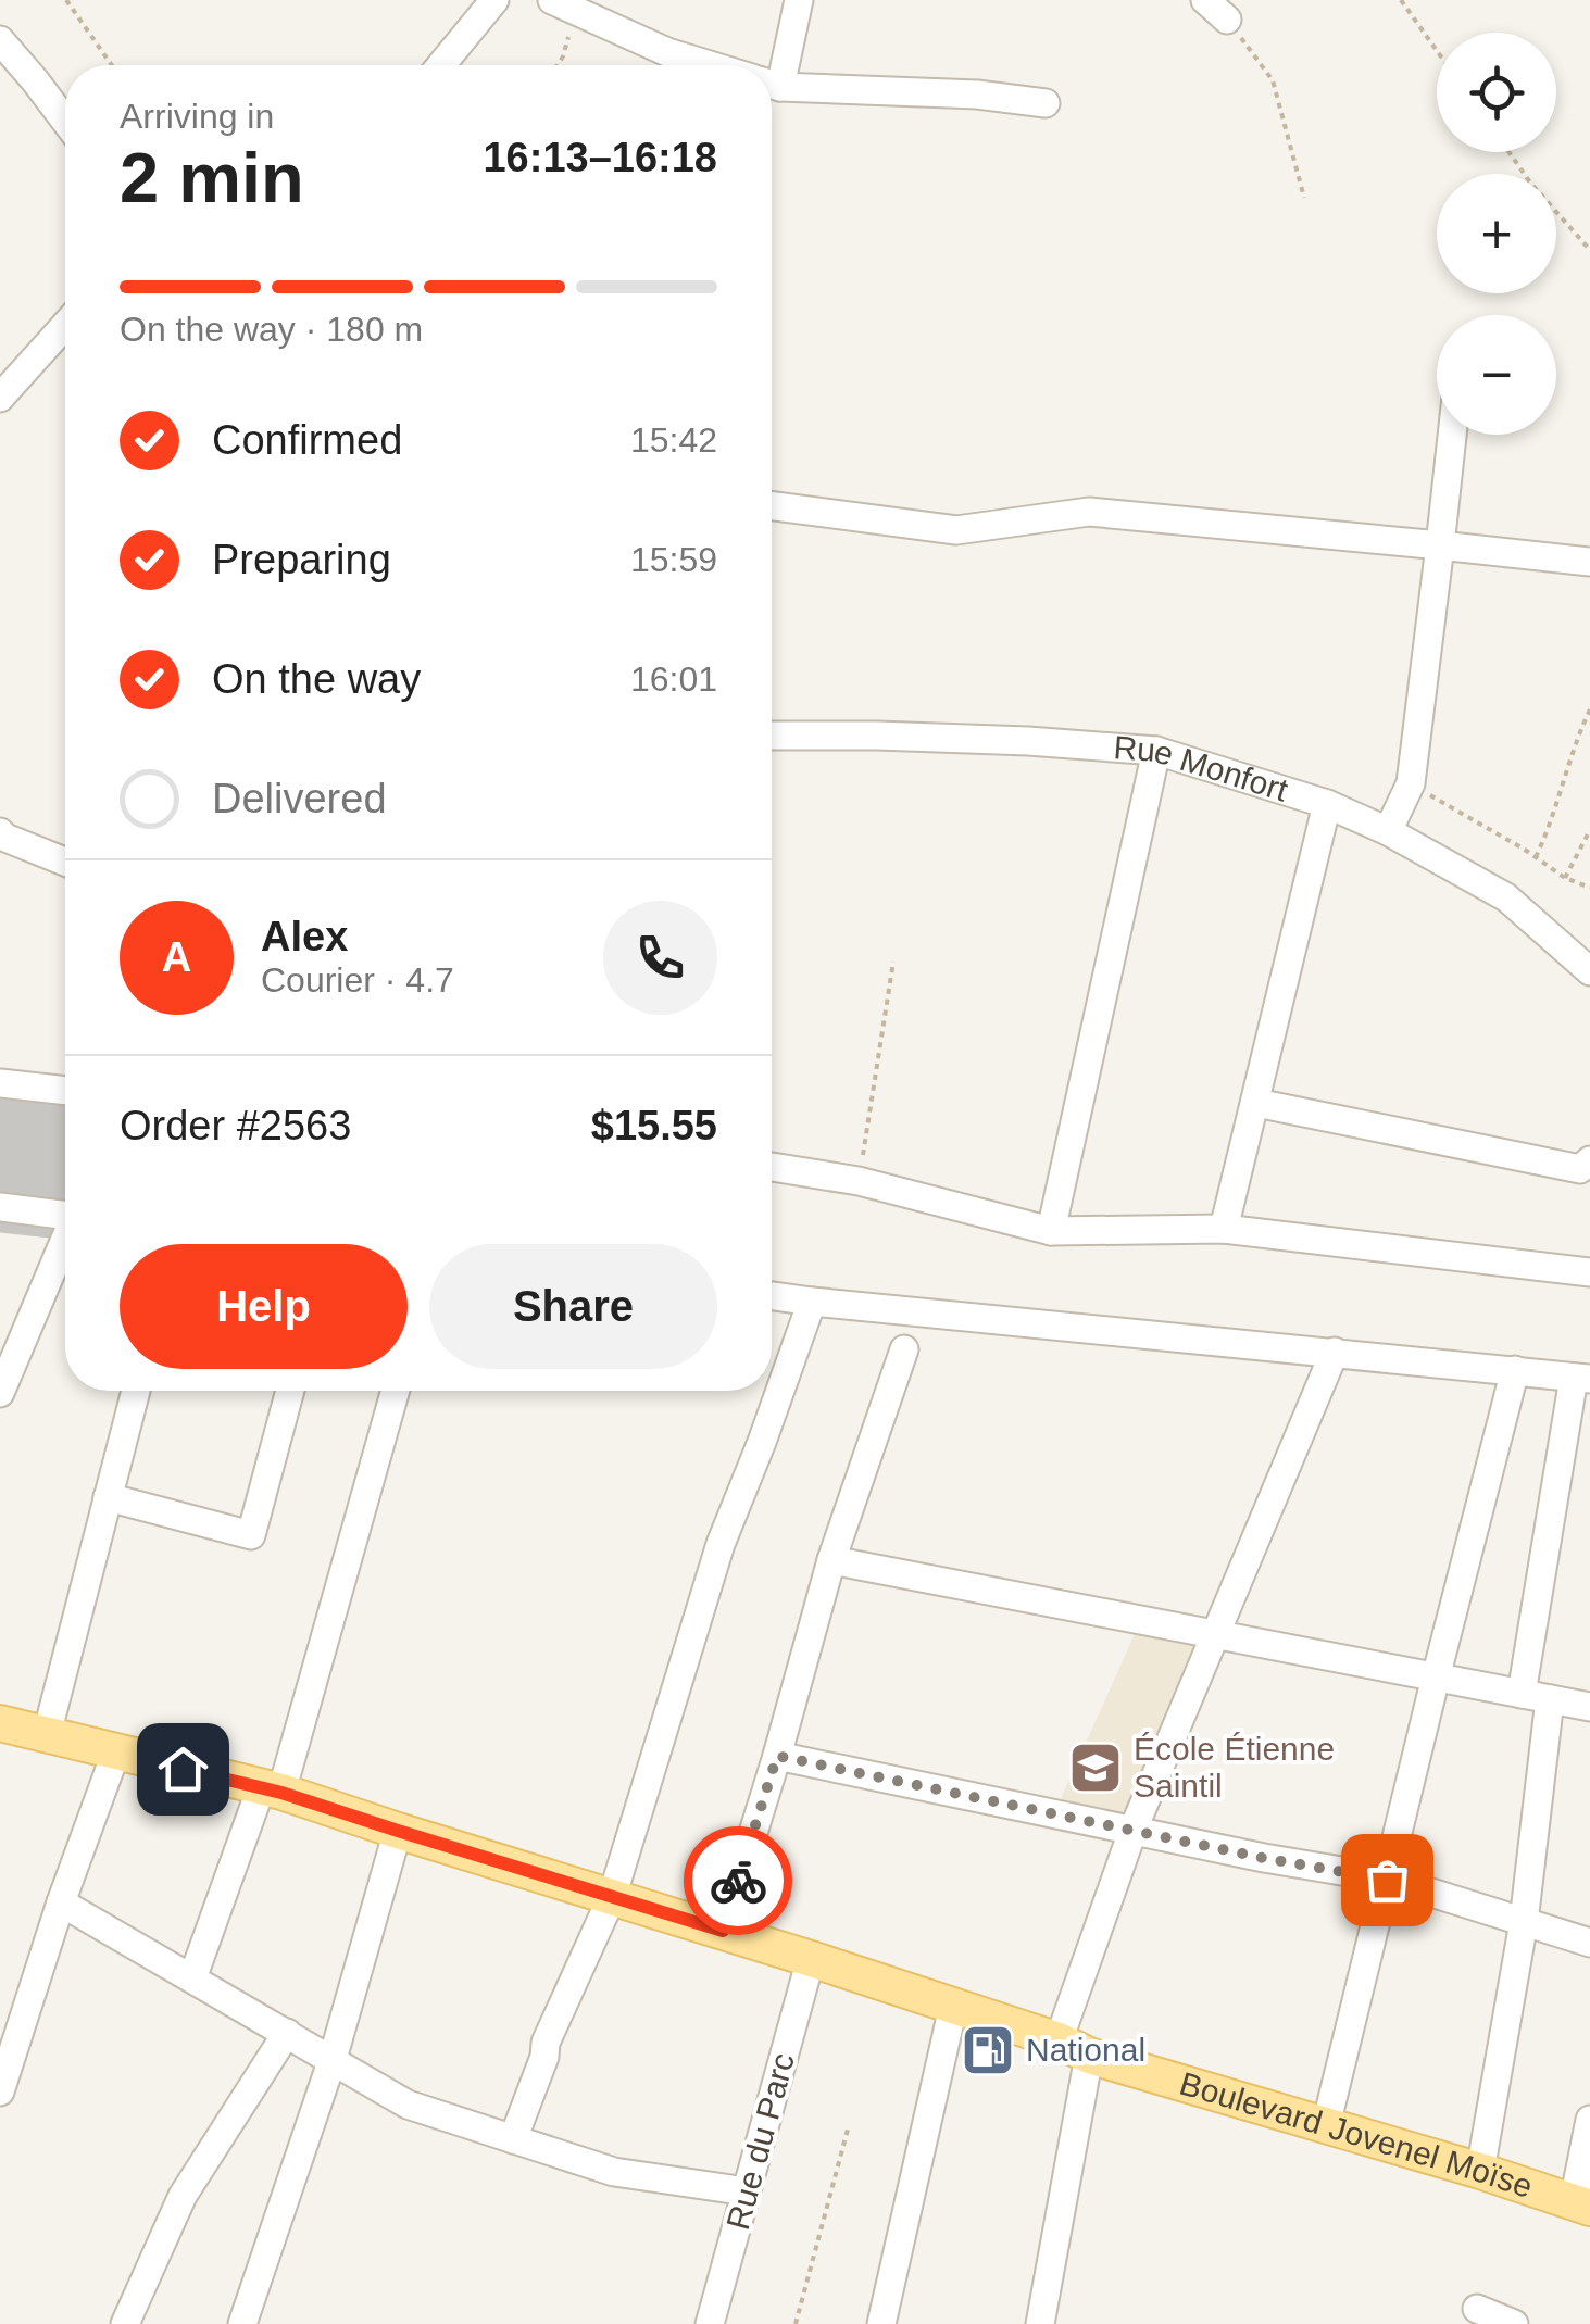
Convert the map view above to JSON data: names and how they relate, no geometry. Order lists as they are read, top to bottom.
{
  "streets": {
    "main road": ["Boulevard Jovenel Moïse"],
    "street": ["Rue Monfort", "Rue du Parc"]
  },
  "crossings": [
    ["Boulevard Jovenel Moïse", "Rue du Parc"]
  ],
  "places": {
    "school or university": ["École Étienne Saintil"],
    "fuel station": ["National"]
  },
  "page": {
    "map_buttons": ["+", "−"],
    "heading": ["2 min", "Arriving in", "16:13–16:18"],
    "panel": [
      "Alex",
      "Courier · 4.7",
      "Order #2563",
      "$15.55"
    ],
    "bar": "On the way · 180 m",
    "list": [
      ["Confirmed", "15:42"],
      ["Preparing", "15:59"],
      ["On the way", "16:01"],
      "Delivered"
    ],
    "round": "A",
    "buttons": ["Help", "Share"]
  }
}
